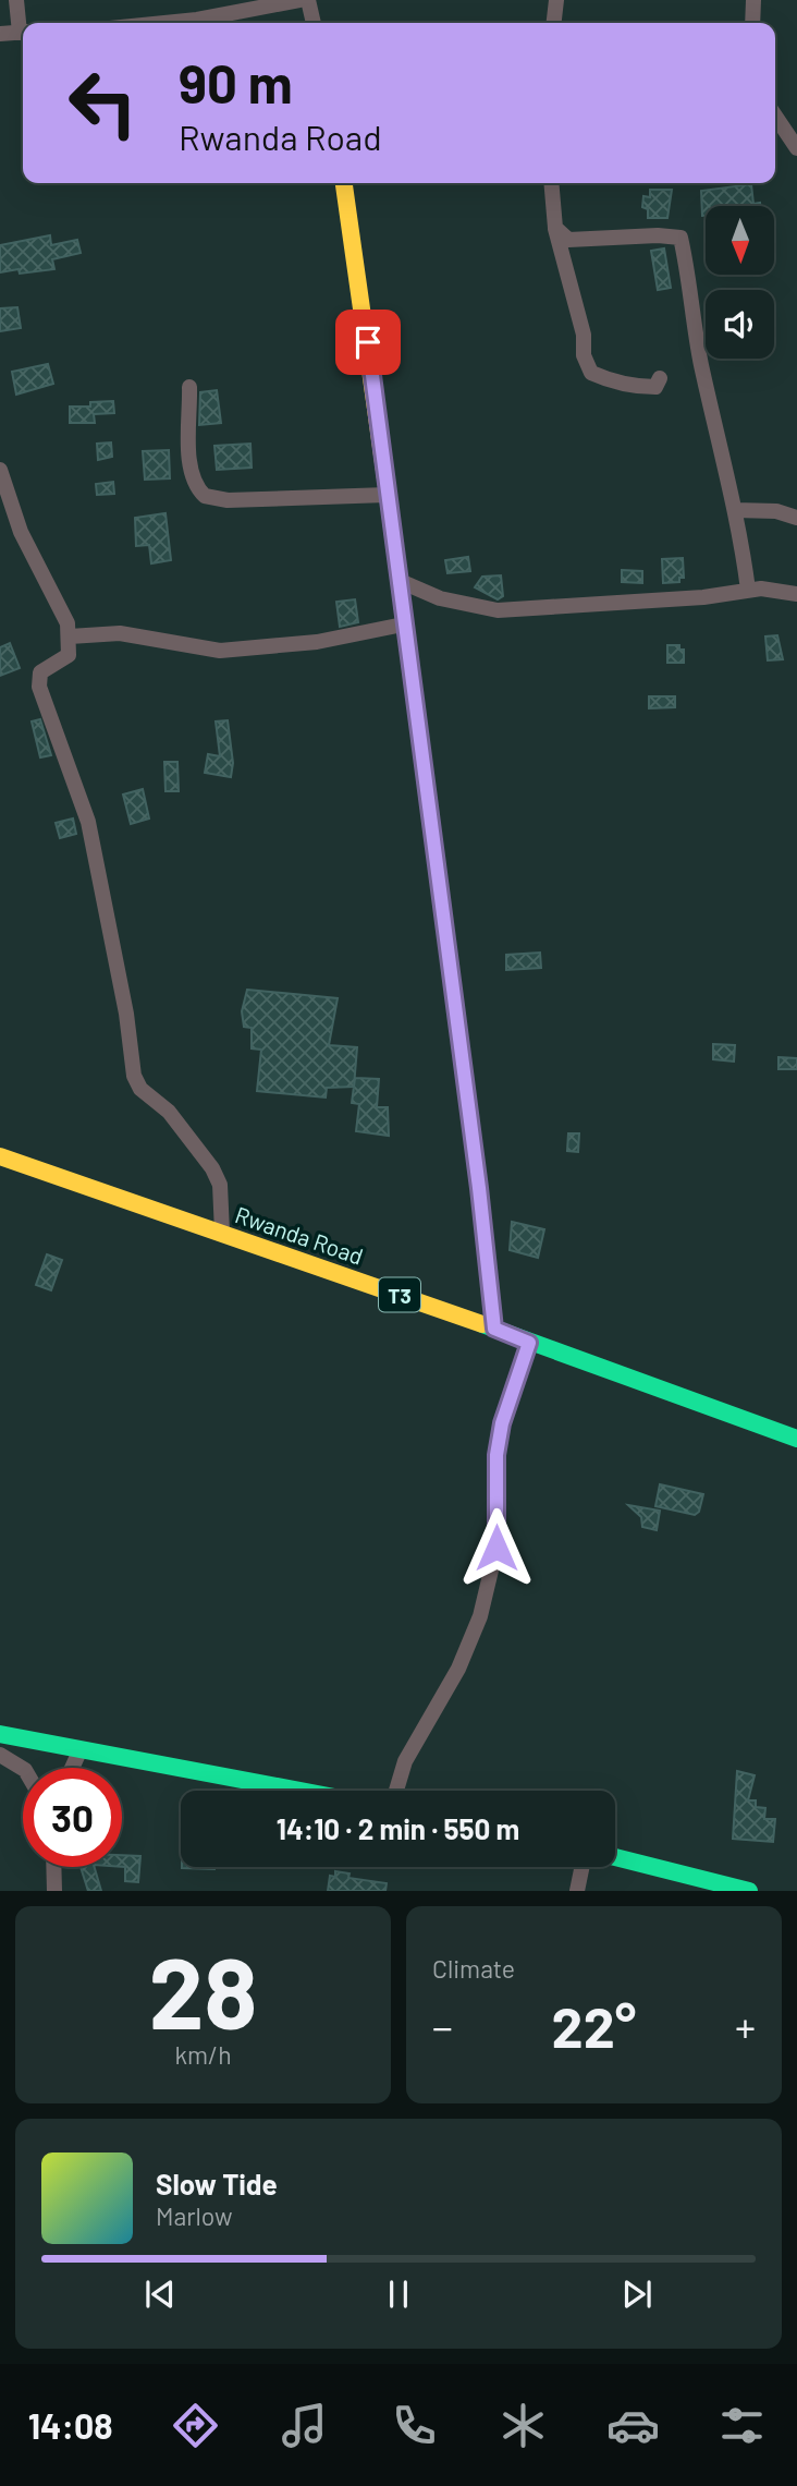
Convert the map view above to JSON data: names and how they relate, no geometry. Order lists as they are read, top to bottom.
{
  "streets": {
    "main road": ["Rwanda Road", "T3"]
  },
  "north": "bottom",
  "page": {
    "turn": ["90 m", "Rwanda Road"],
    "limit": "30",
    "trip": "14:10 · 2 min · 550 m",
    "tile": [
      ["28", "km/h"],
      "Climate"
    ],
    "heat": ["−", "22°", "+"],
    "song": ["Slow Tide", "Marlow"],
    "tabs": "14:08"
  }
}
